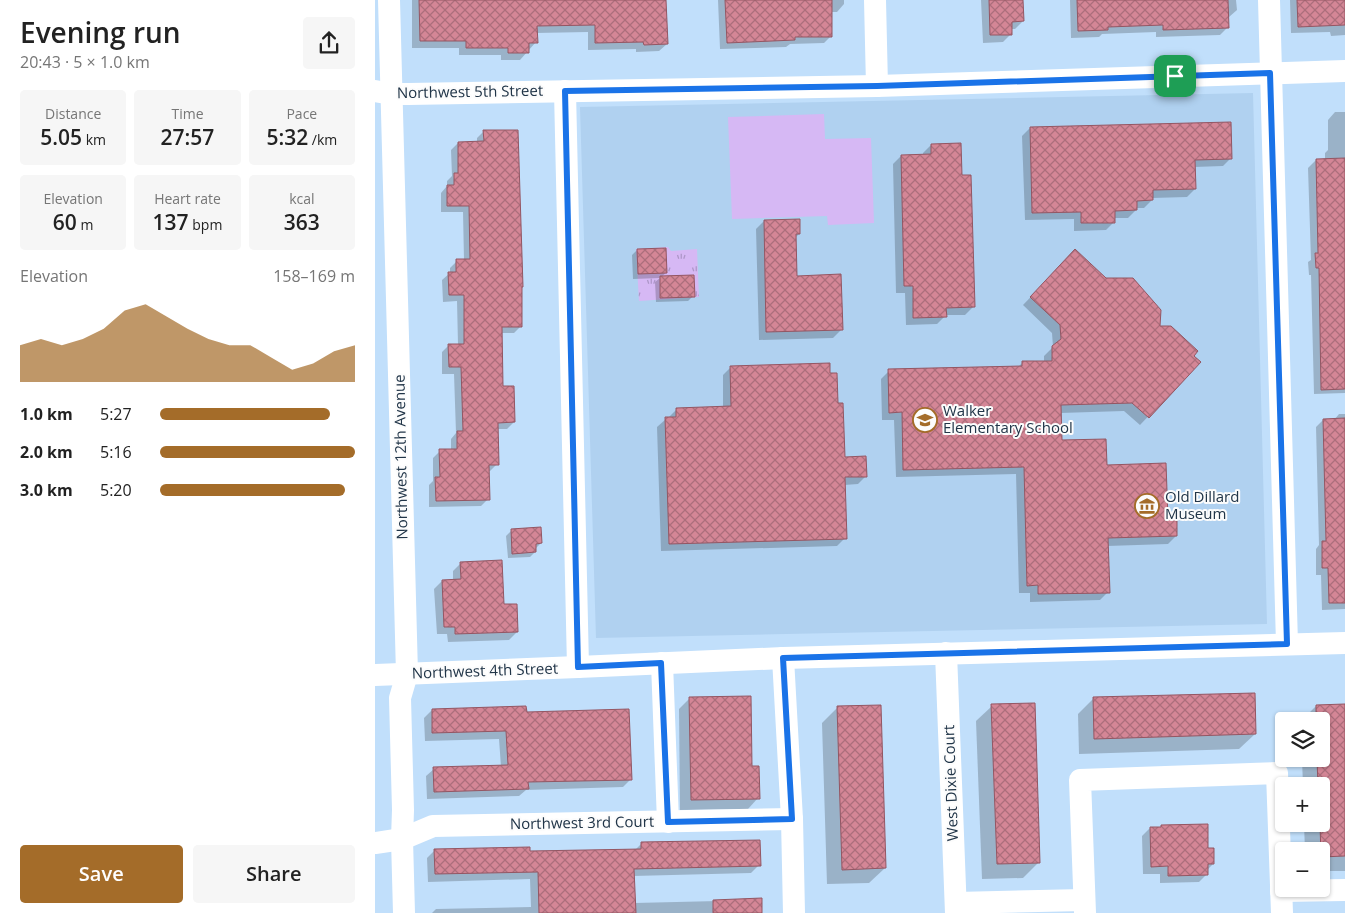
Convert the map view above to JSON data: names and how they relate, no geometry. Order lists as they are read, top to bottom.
{
  "streets": {
    "street": [
      "Northwest 5th Street",
      "Northwest 12th Avenue",
      "Northwest 4th Street",
      "West Dixie Court",
      "Northwest 3rd Court"
    ]
  },
  "crossings": [
    ["Northwest 5th Street", "Northwest 12th Avenue"],
    ["Northwest 12th Avenue", "Northwest 4th Street"],
    ["Northwest 12th Avenue", "Northwest 3rd Court"],
    ["Northwest 4th Street", "West Dixie Court"]
  ],
  "places": {
    "school or university": ["Walker Elementary School"],
    "museum": ["Old Dillard Museum"]
  },
  "page": {
    "heading": ["Evening run", "20:43 · 5 × 1.0 km"],
    "stats": [
      ["Distance", "5.05 km"],
      ["Time", "27:57"],
      ["Pace", "5:32 /km"],
      ["Elevation", "60 m"],
      ["Heart rate", "137 bpm"],
      ["kcal", "363"]
    ],
    "chart": ["Elevation", "158–169 m"],
    "list": [
      {
        "name": "1.0 km",
        "note": "5:27"
      },
      {
        "name": "2.0 km",
        "note": "5:16"
      },
      {
        "name": "3.0 km",
        "note": "5:20"
      }
    ],
    "map_buttons": ["+", "−"],
    "buttons": ["Save", "Share"]
  }
}
